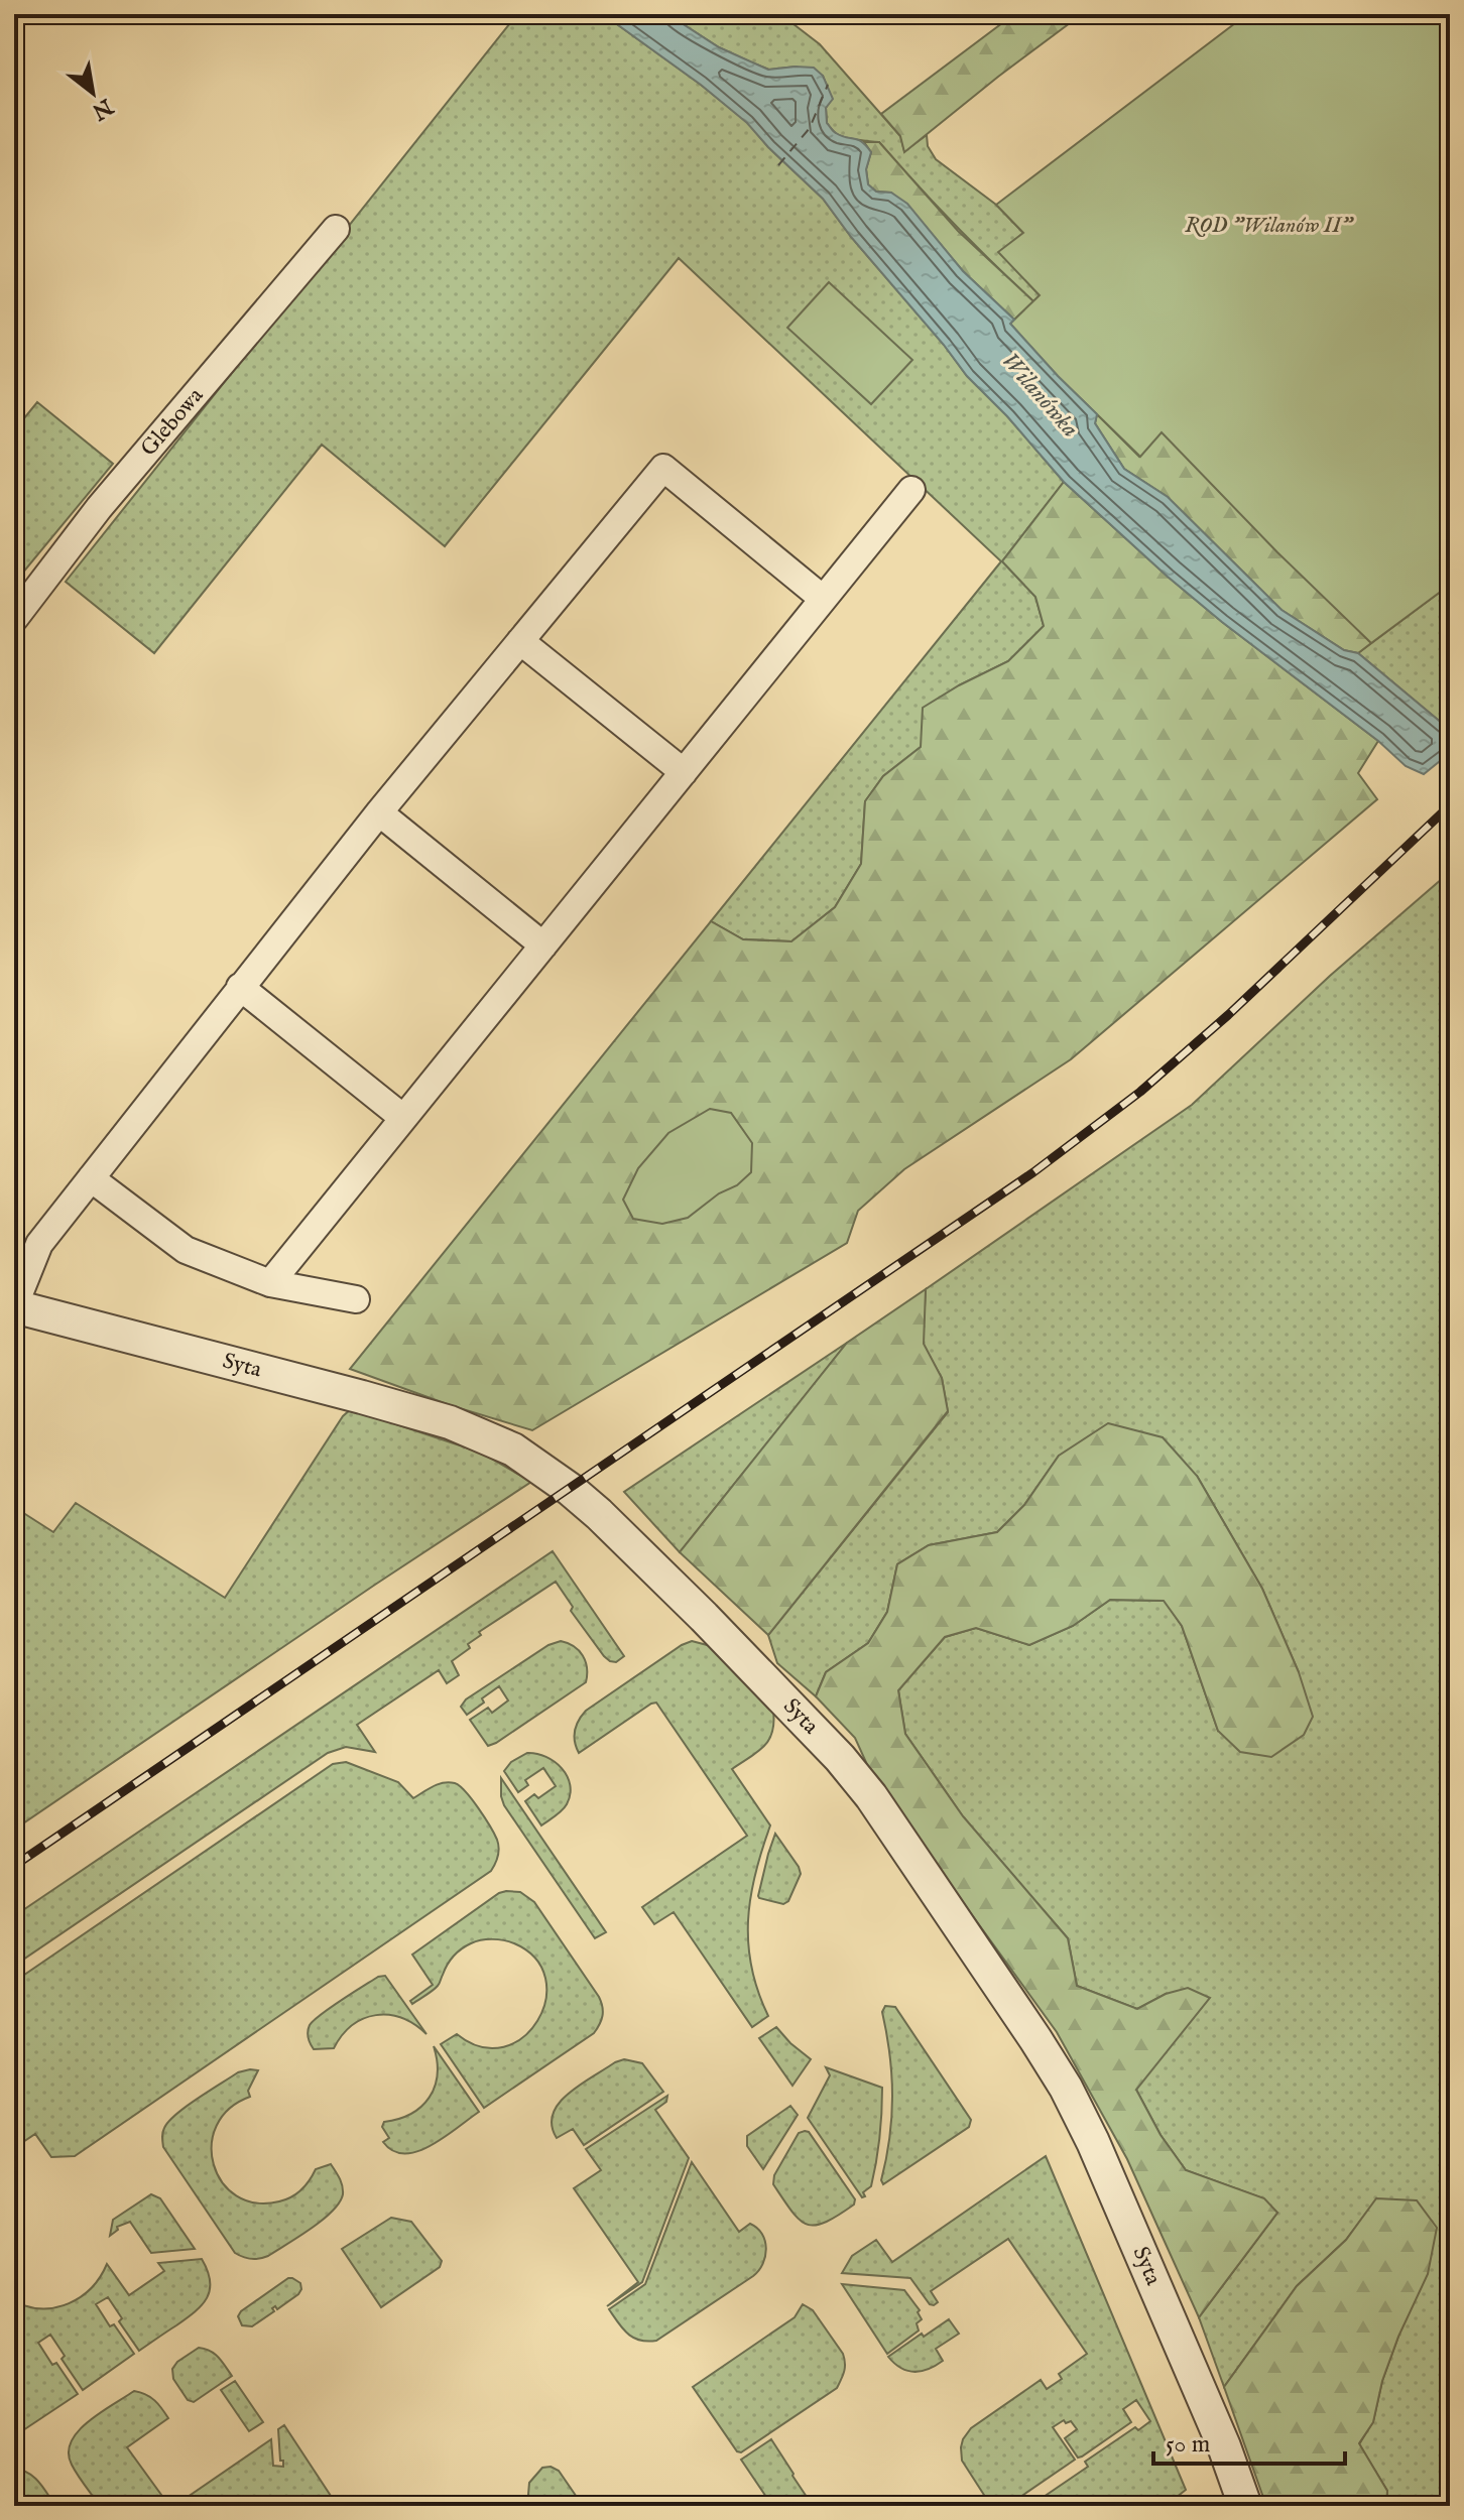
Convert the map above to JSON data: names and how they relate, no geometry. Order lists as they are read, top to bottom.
{
  "streets": {
    "street": ["Glebowa", "Syta"]
  },
  "water": ["Wilanówka"],
  "parks": ["ROD \"Wilanów II\""],
  "scale_bar": "50 m",
  "north": "bottom right"
}
